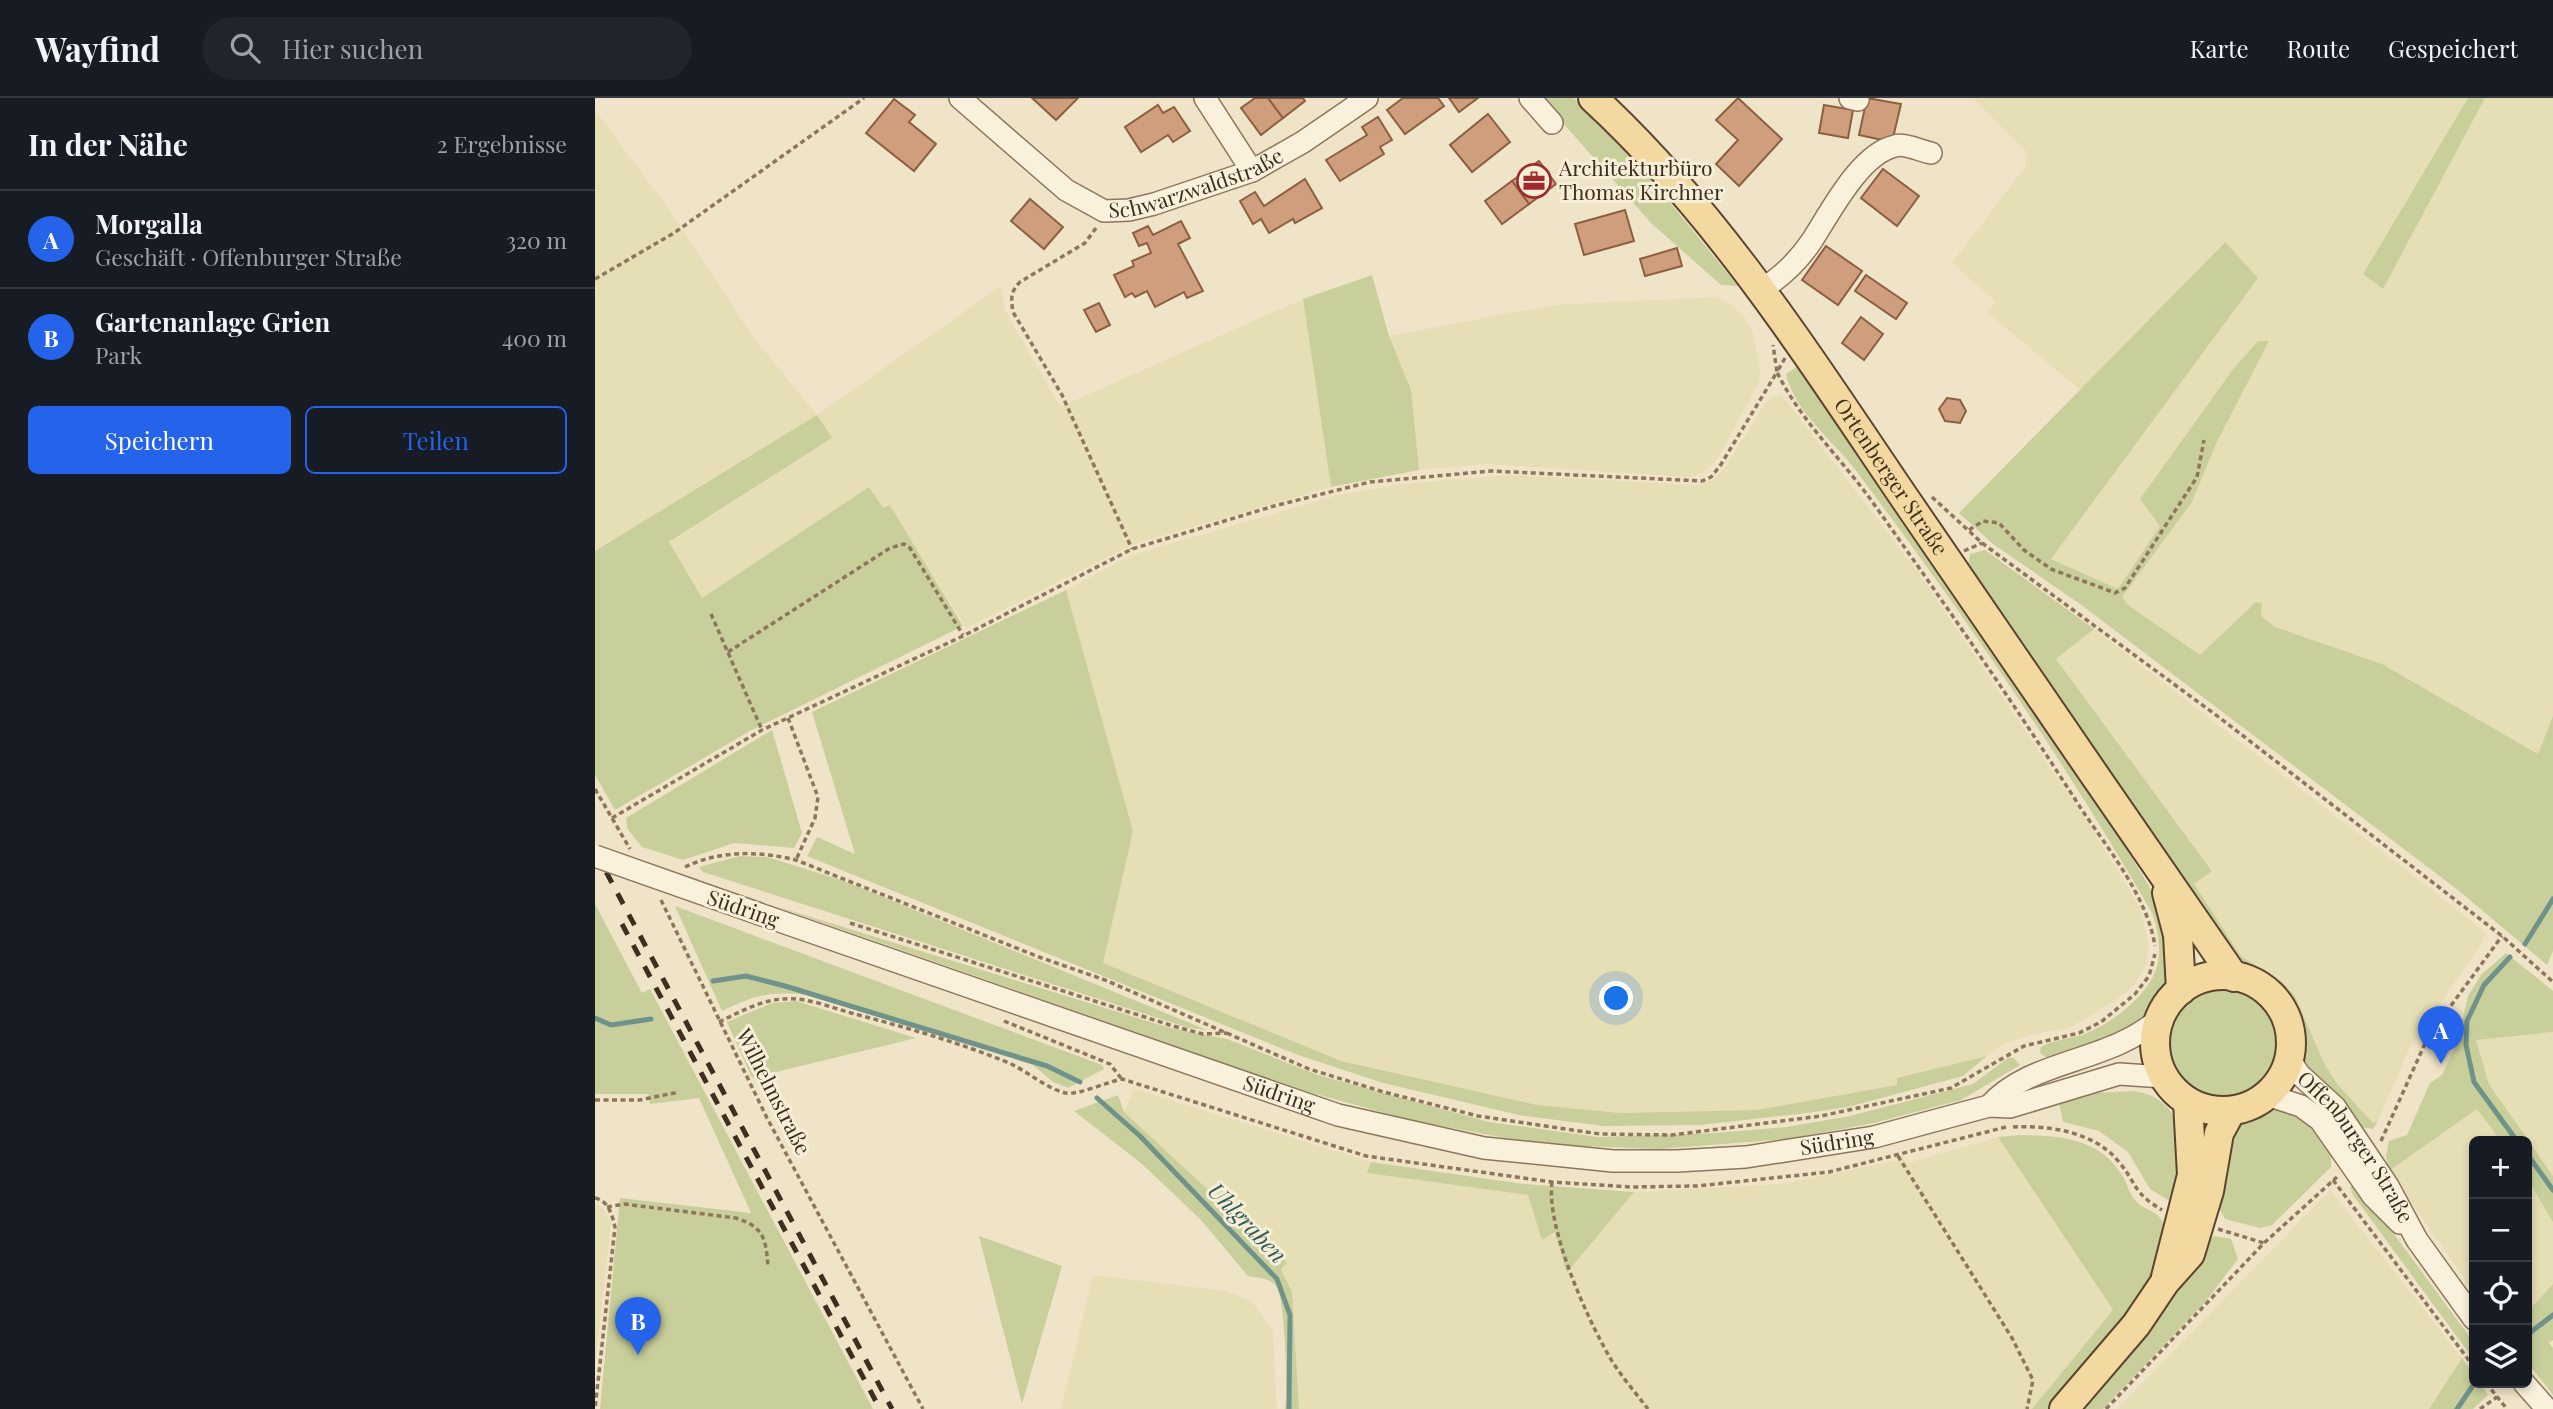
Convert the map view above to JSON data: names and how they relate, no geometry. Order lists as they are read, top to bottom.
{
  "streets": {
    "main road": ["Ortenberger Straße"],
    "street": ["Schwarzwaldstraße", "Südring", "Offenburger Straße"],
    "path": ["Wilhelmstraße"]
  },
  "crossings": [
    ["Ortenberger Straße", "Südring"],
    ["Ortenberger Straße", "Offenburger Straße"],
    ["Südring", "Offenburger Straße"]
  ],
  "water": ["Uhlgraben"],
  "places": {
    "office": ["Architekturbüro Thomas Kirchner"]
  },
  "page": {
    "header": "Wayfind",
    "search": "Hier suchen",
    "nav": ["Karte", "Route", "Gespeichert"],
    "heading": ["In der Nähe", "2 Ergebnisse"],
    "list": [
      {
        "mark": "A",
        "name": "Morgalla",
        "note": "Geschäft · Offenburger Straße",
        "value": "320 m"
      },
      {
        "mark": "B",
        "name": "Gartenanlage Grien",
        "note": "Park",
        "value": "400 m"
      }
    ],
    "buttons": ["Speichern", "Teilen"],
    "pins": ["A", "B"],
    "map_buttons": ["+", "−"]
  }
}
